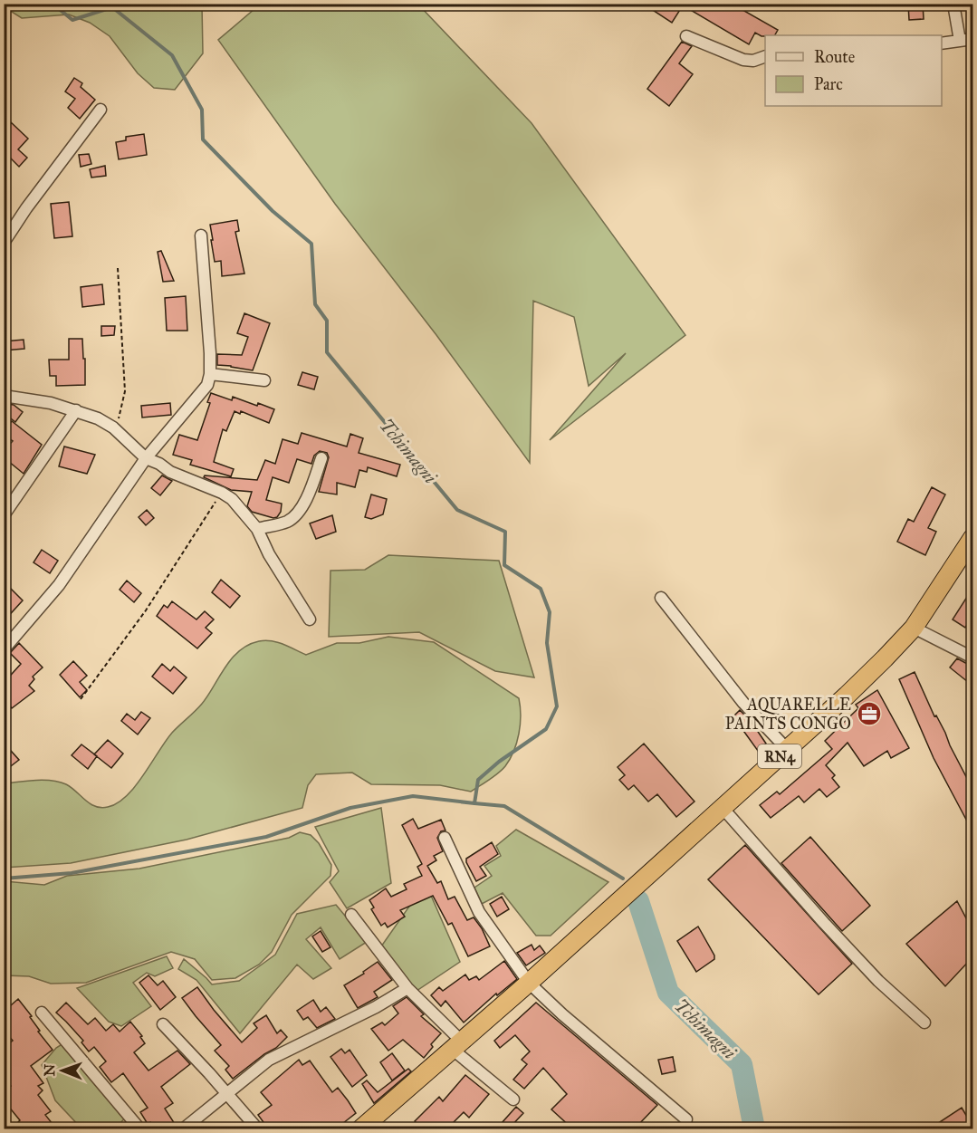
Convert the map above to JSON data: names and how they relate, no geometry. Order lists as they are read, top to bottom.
{
  "streets": {
    "highway": ["RN4"]
  },
  "water": ["Tchimagni"],
  "places": {
    "office": ["AQUARELLE PAINTS CONGO"]
  },
  "legend": ["Route", "Parc"],
  "north": "left"
}
